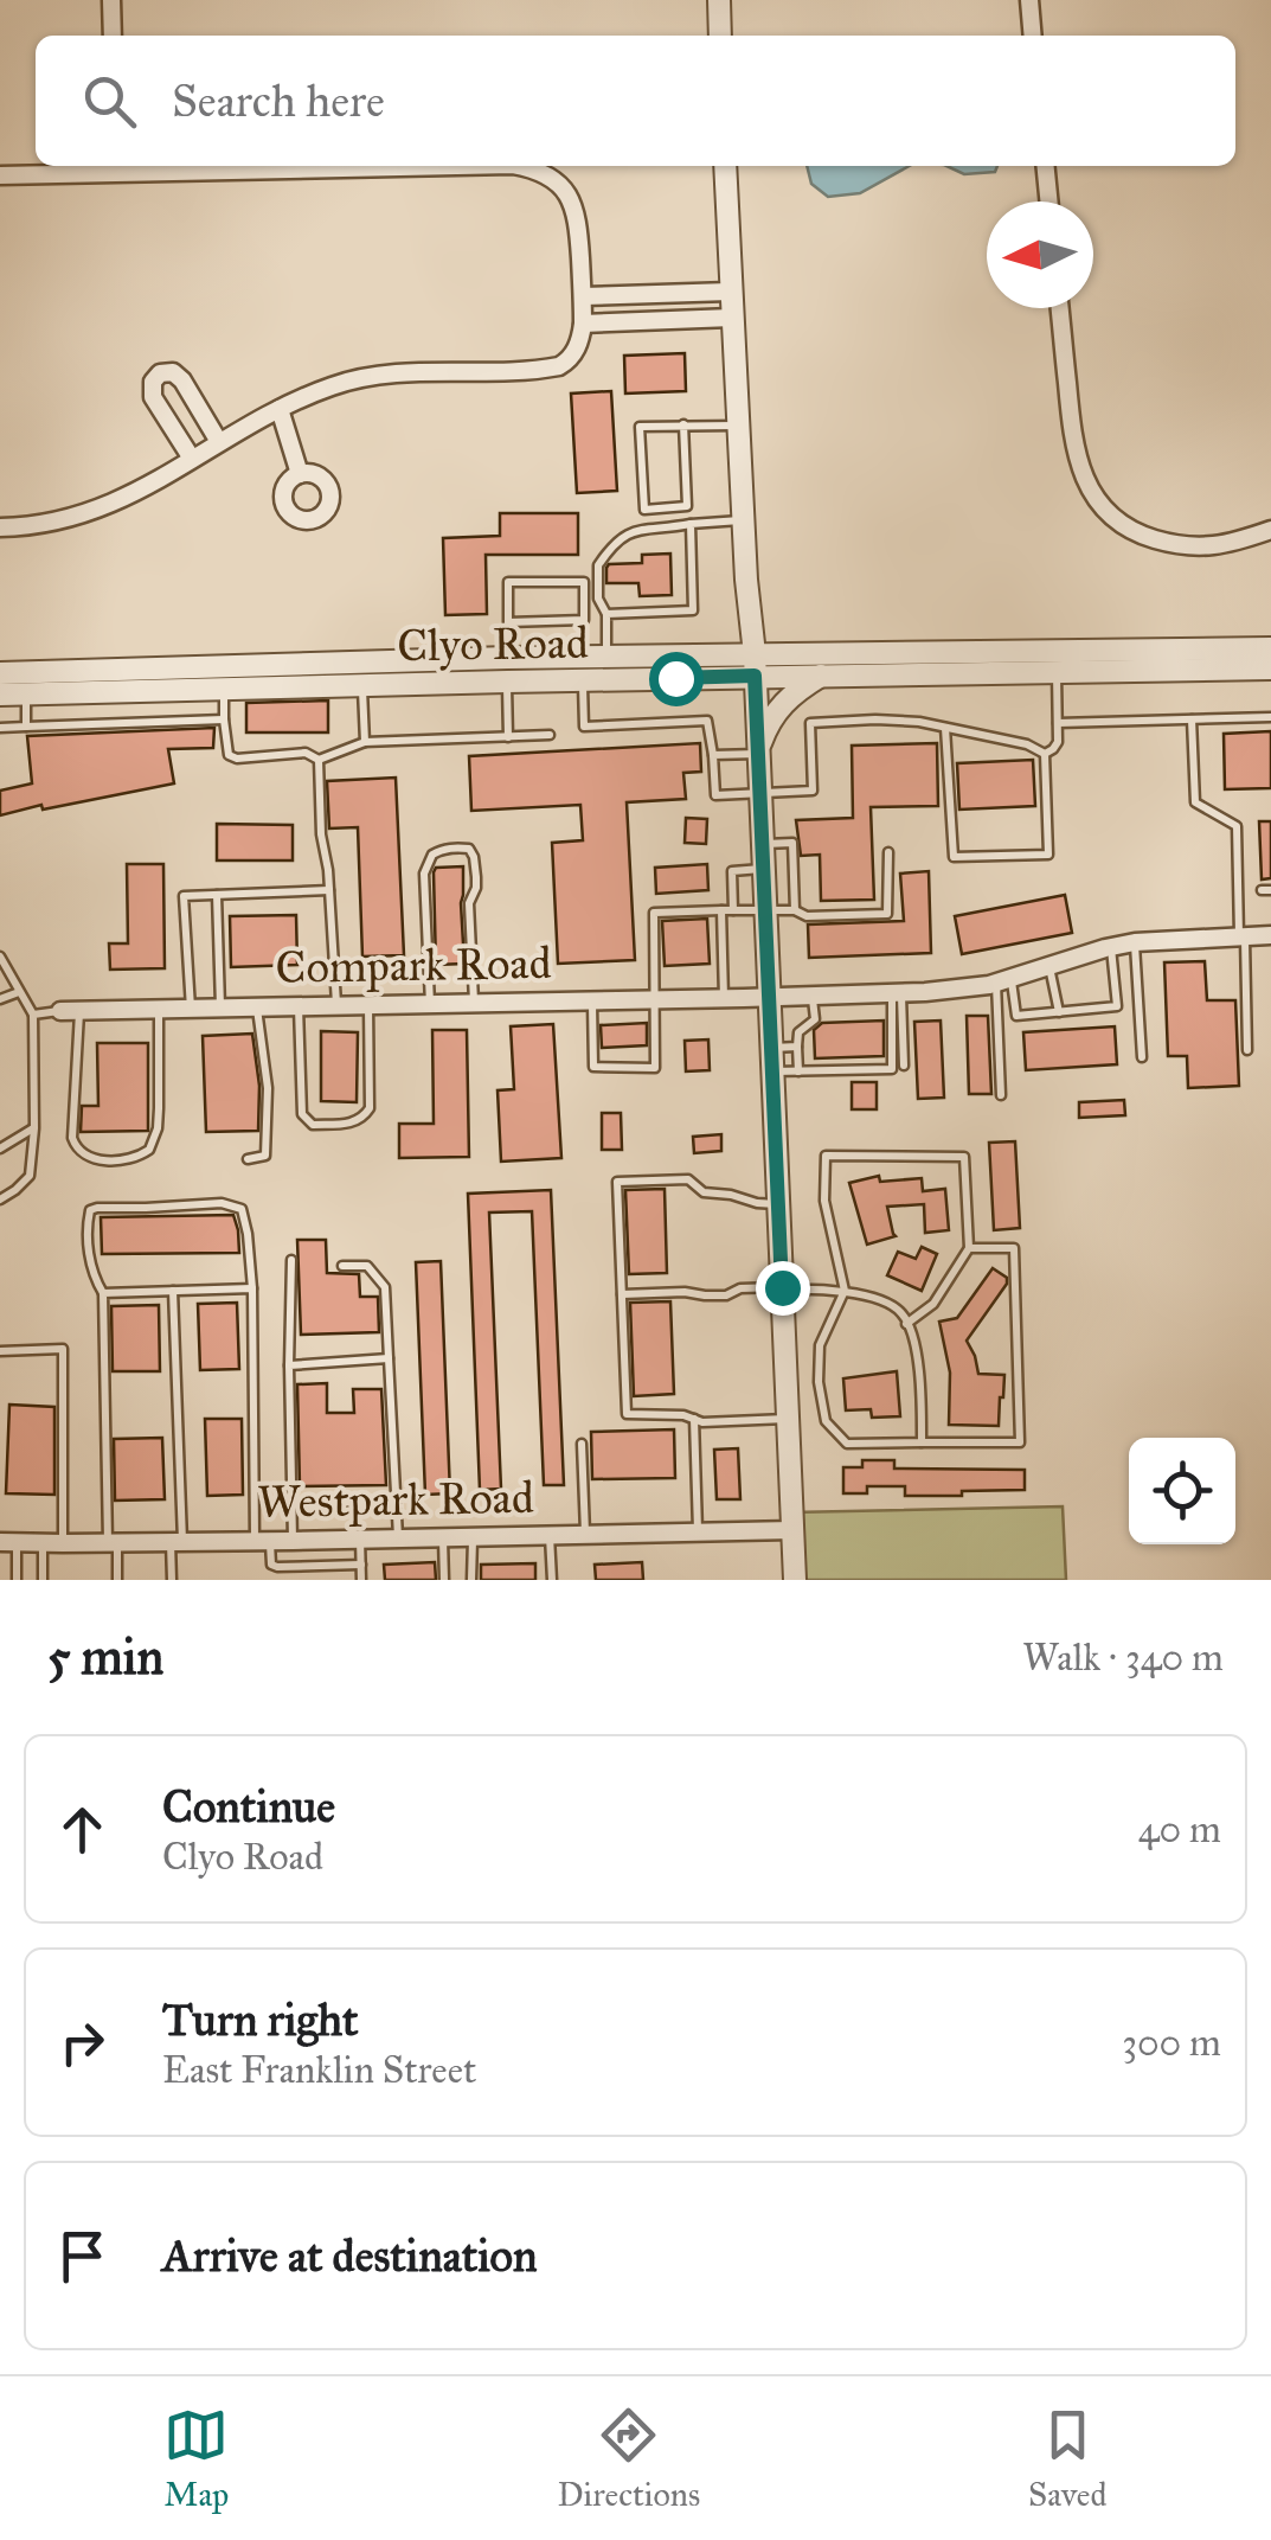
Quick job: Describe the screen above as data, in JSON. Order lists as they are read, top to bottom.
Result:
{
  "streets": {
    "street": ["Clyo Road", "Compark Road", "Westpark Road"]
  },
  "north": "left",
  "page": {
    "search": "Search here",
    "heading": ["5 min", "Walk · 340 m"],
    "list": [
      ["Continue", "Clyo Road", "40 m"],
      ["Turn right", "East Franklin Street", "300 m"],
      "Arrive at destination"
    ],
    "nav": ["Map", "Directions", "Saved"]
  }
}
